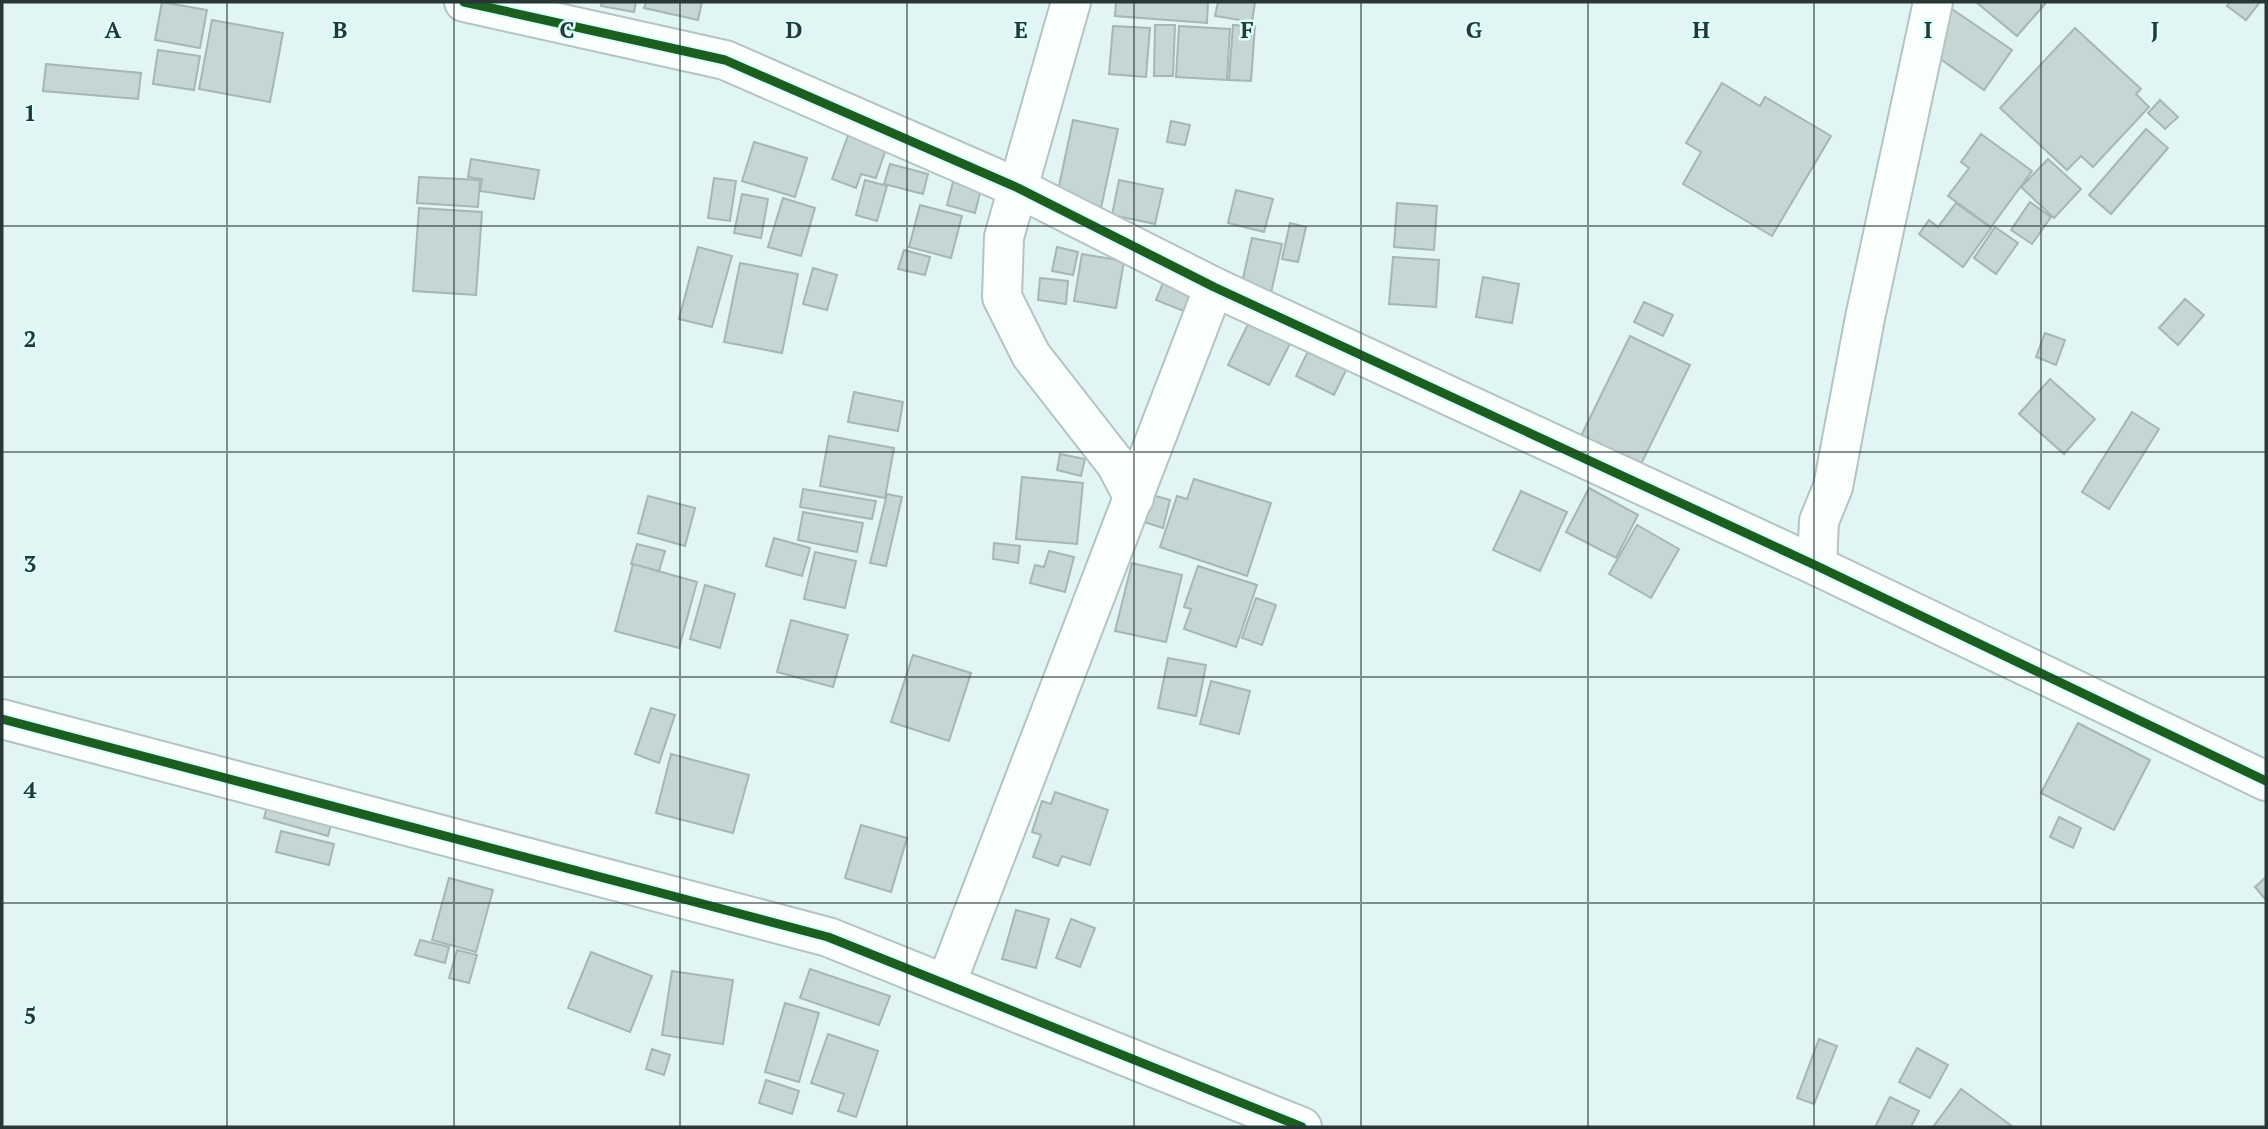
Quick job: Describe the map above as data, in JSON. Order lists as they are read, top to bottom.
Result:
{
  "grid": {
    "columns": [
      "A",
      "B",
      "C",
      "D",
      "E",
      "F",
      "G",
      "H",
      "I",
      "J"
    ],
    "rows": [
      "1",
      "2",
      "3",
      "4",
      "5"
    ]
  }
}
